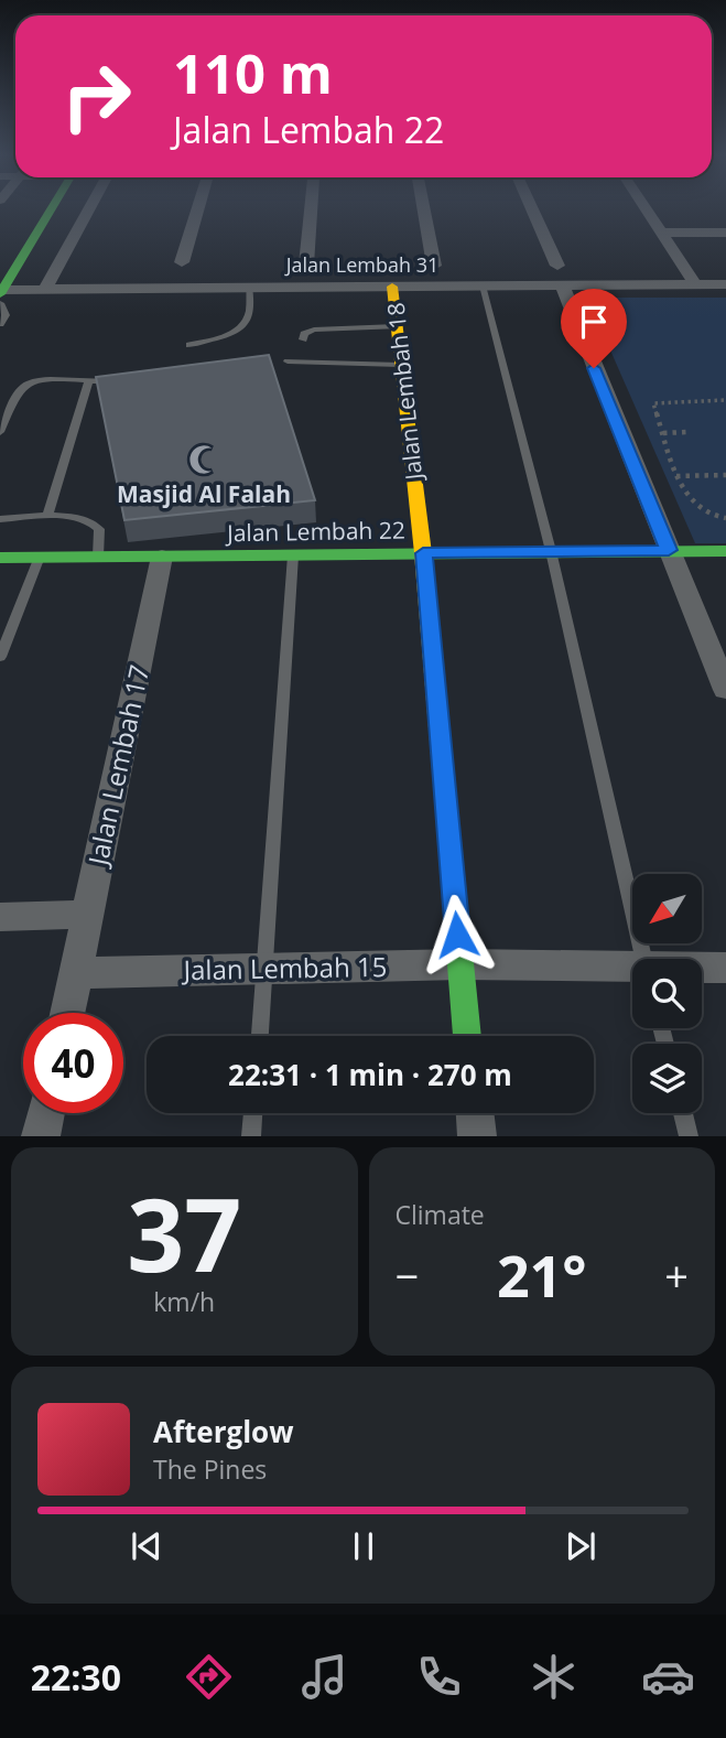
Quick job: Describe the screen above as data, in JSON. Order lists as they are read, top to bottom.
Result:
{
  "streets": {
    "street": [
      "Jalan Lembah 31",
      "Jalan Lembah 18",
      "Jalan Lembah 22",
      "Jalan Lembah 17",
      "Jalan Lembah 15"
    ]
  },
  "crossings": [
    ["Jalan Lembah 31", "Jalan Lembah 18"],
    ["Jalan Lembah 18", "Jalan Lembah 22"],
    ["Jalan Lembah 18", "Jalan Lembah 15"],
    ["Jalan Lembah 22", "Jalan Lembah 17"],
    ["Jalan Lembah 17", "Jalan Lembah 15"]
  ],
  "places": {
    "mosque": ["Masjid Al Falah"]
  },
  "north": "bottom left",
  "page": {
    "turn": ["110 m", "Jalan Lembah 22"],
    "limit": "40",
    "trip": "22:31 · 1 min · 270 m",
    "tile": [
      ["37", "km/h"],
      "Climate"
    ],
    "heat": ["−", "21°", "+"],
    "song": ["Afterglow", "The Pines"],
    "tabs": "22:30"
  }
}
